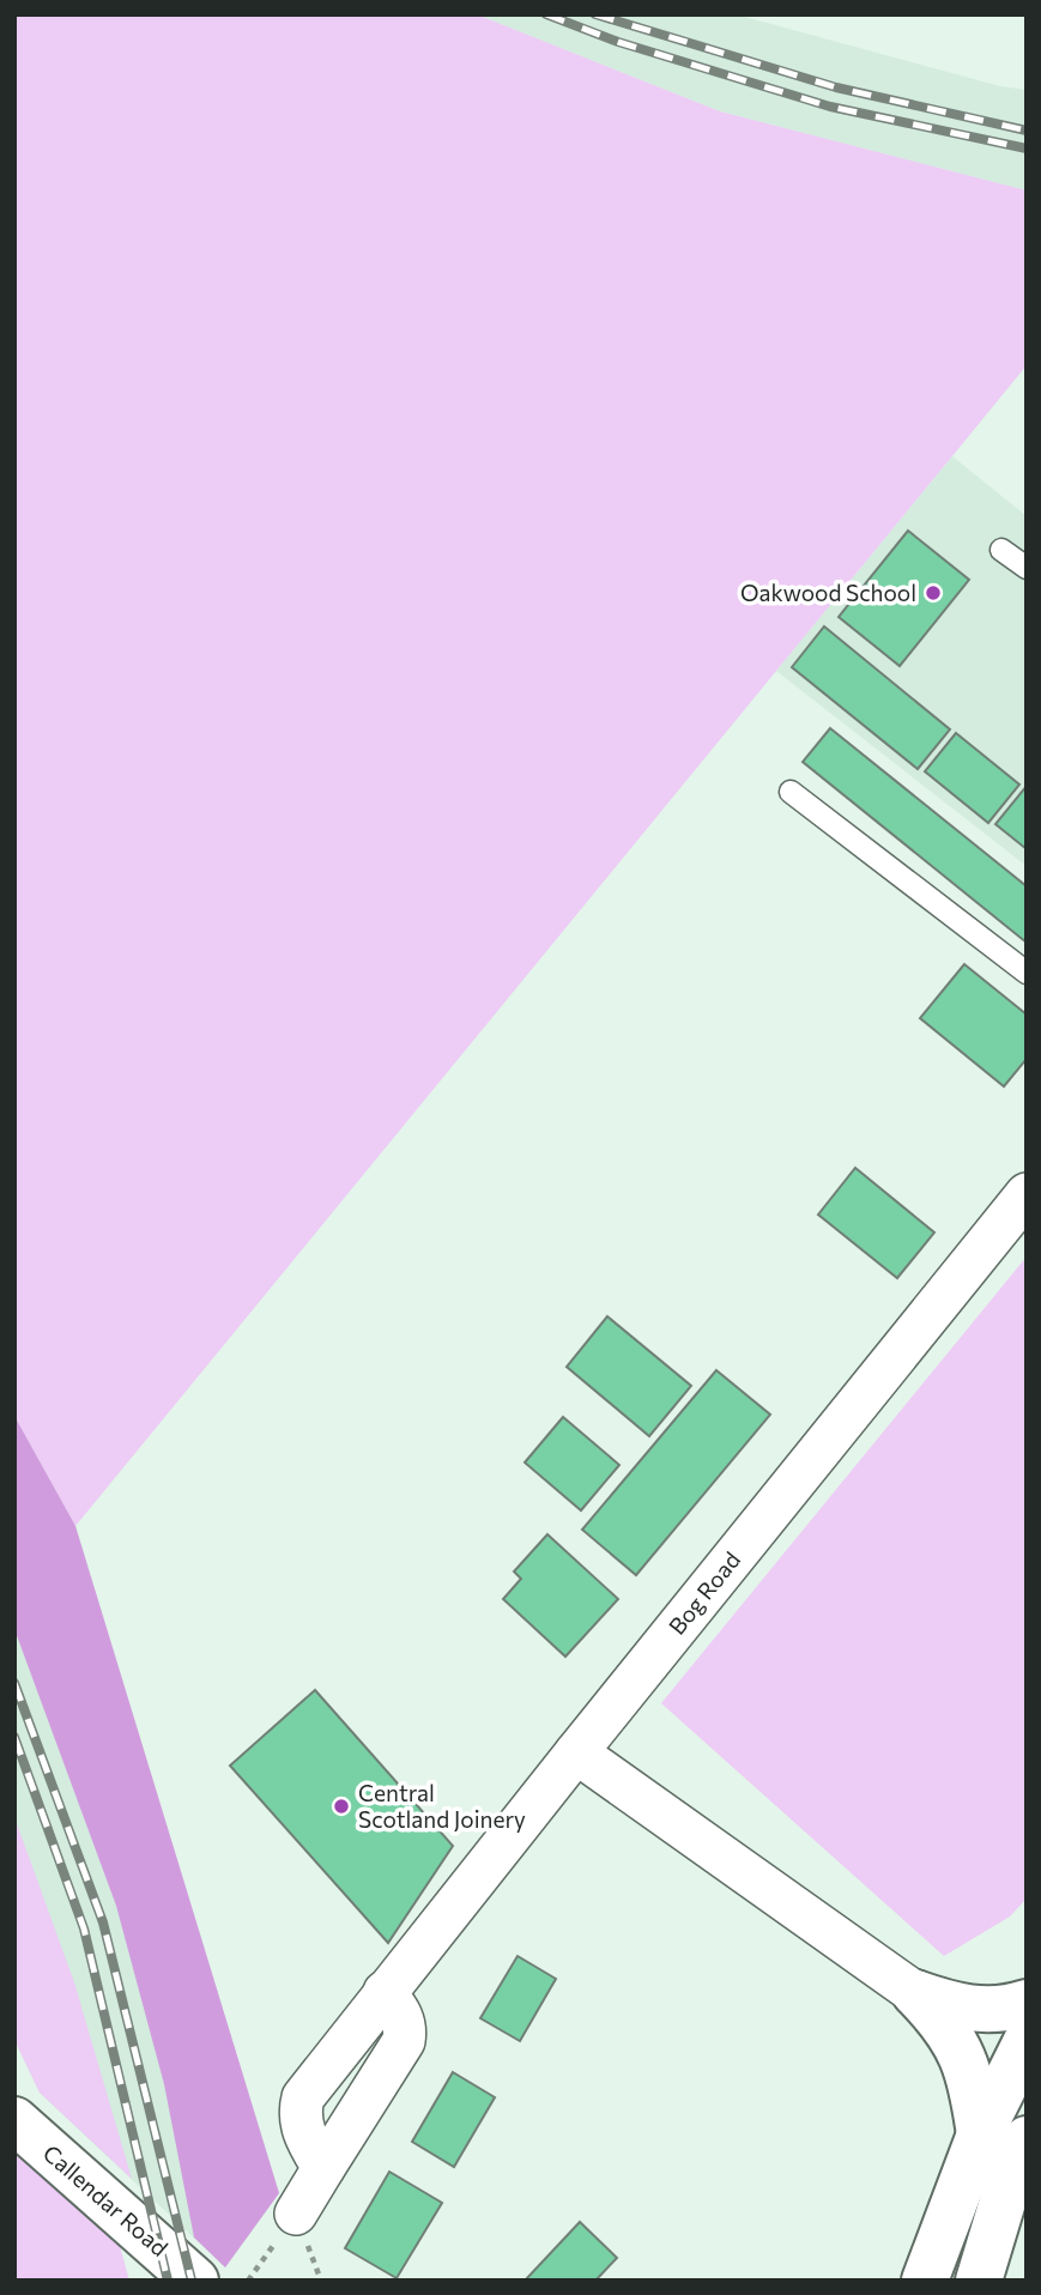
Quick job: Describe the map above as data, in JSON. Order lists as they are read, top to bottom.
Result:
{
  "streets": {
    "main road": ["Callendar Road"],
    "street": ["Bog Road"]
  },
  "places": ["Oakwood School", "Central Scotland Joinery"]
}
